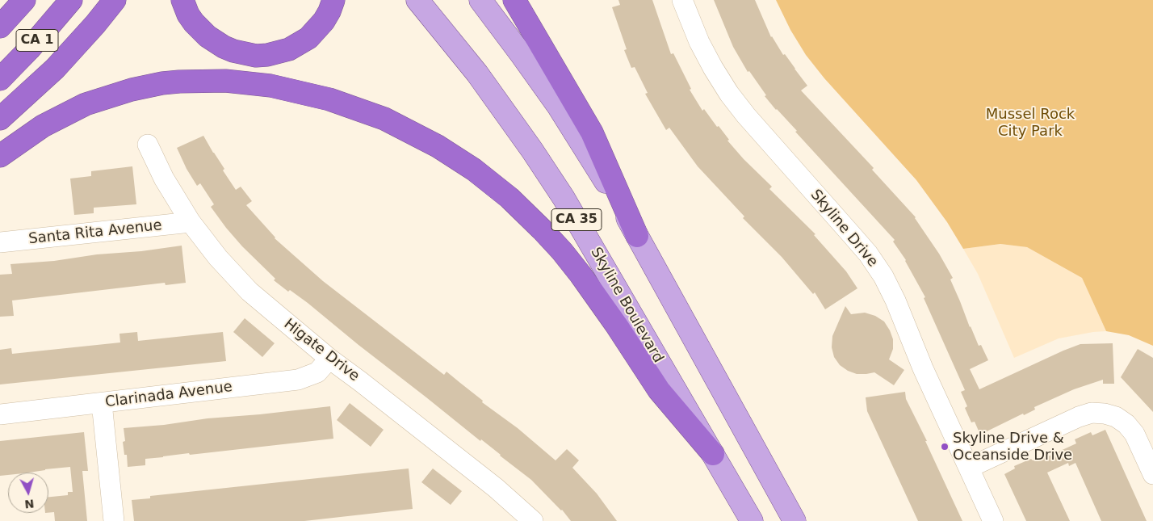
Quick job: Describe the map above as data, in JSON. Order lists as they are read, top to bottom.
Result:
{
  "streets": {
    "highway": ["CA 1"],
    "main road": ["CA 35", "Skyline Boulevard"],
    "street": [
      "Skyline Drive",
      "Santa Rita Avenue",
      "Higate Drive",
      "Clarinada Avenue"
    ]
  },
  "crossings": [
    ["Santa Rita Avenue", "Higate Drive"],
    ["Higate Drive", "Clarinada Avenue"]
  ],
  "parks": ["Mussel Rock City Park"],
  "places": ["Skyline Drive & Oceanside Drive"],
  "north": "bottom"
}
